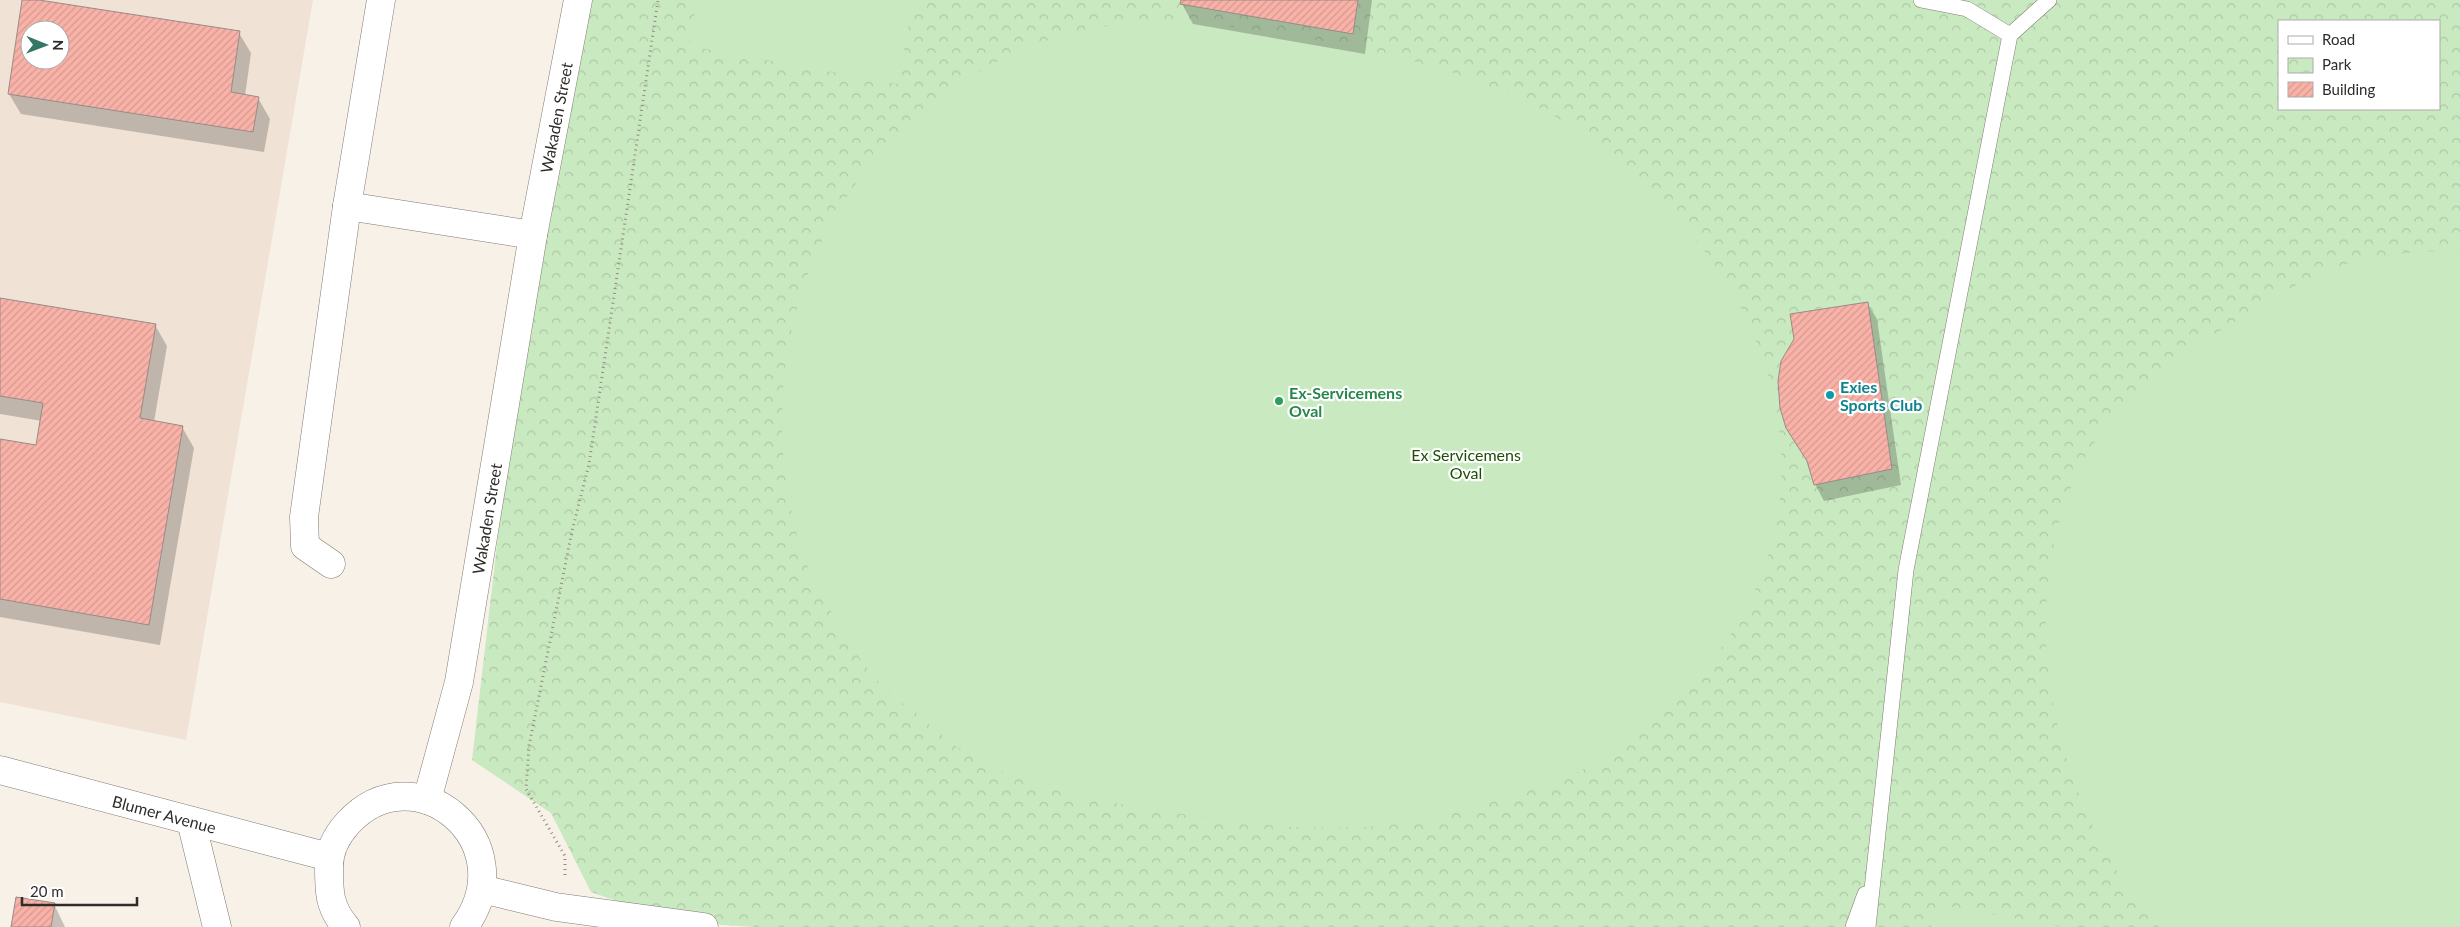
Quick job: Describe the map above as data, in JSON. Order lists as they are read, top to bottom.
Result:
{
  "streets": {
    "street": ["Wakaden Street", "Blumer Avenue"]
  },
  "parks": ["Ex Servicemens Oval"],
  "places": ["Exies Sports Club", "Ex-Servicemens Oval"],
  "legend": ["Road", "Park", "Building"],
  "scale_bar": "20 m",
  "north": "right"
}
